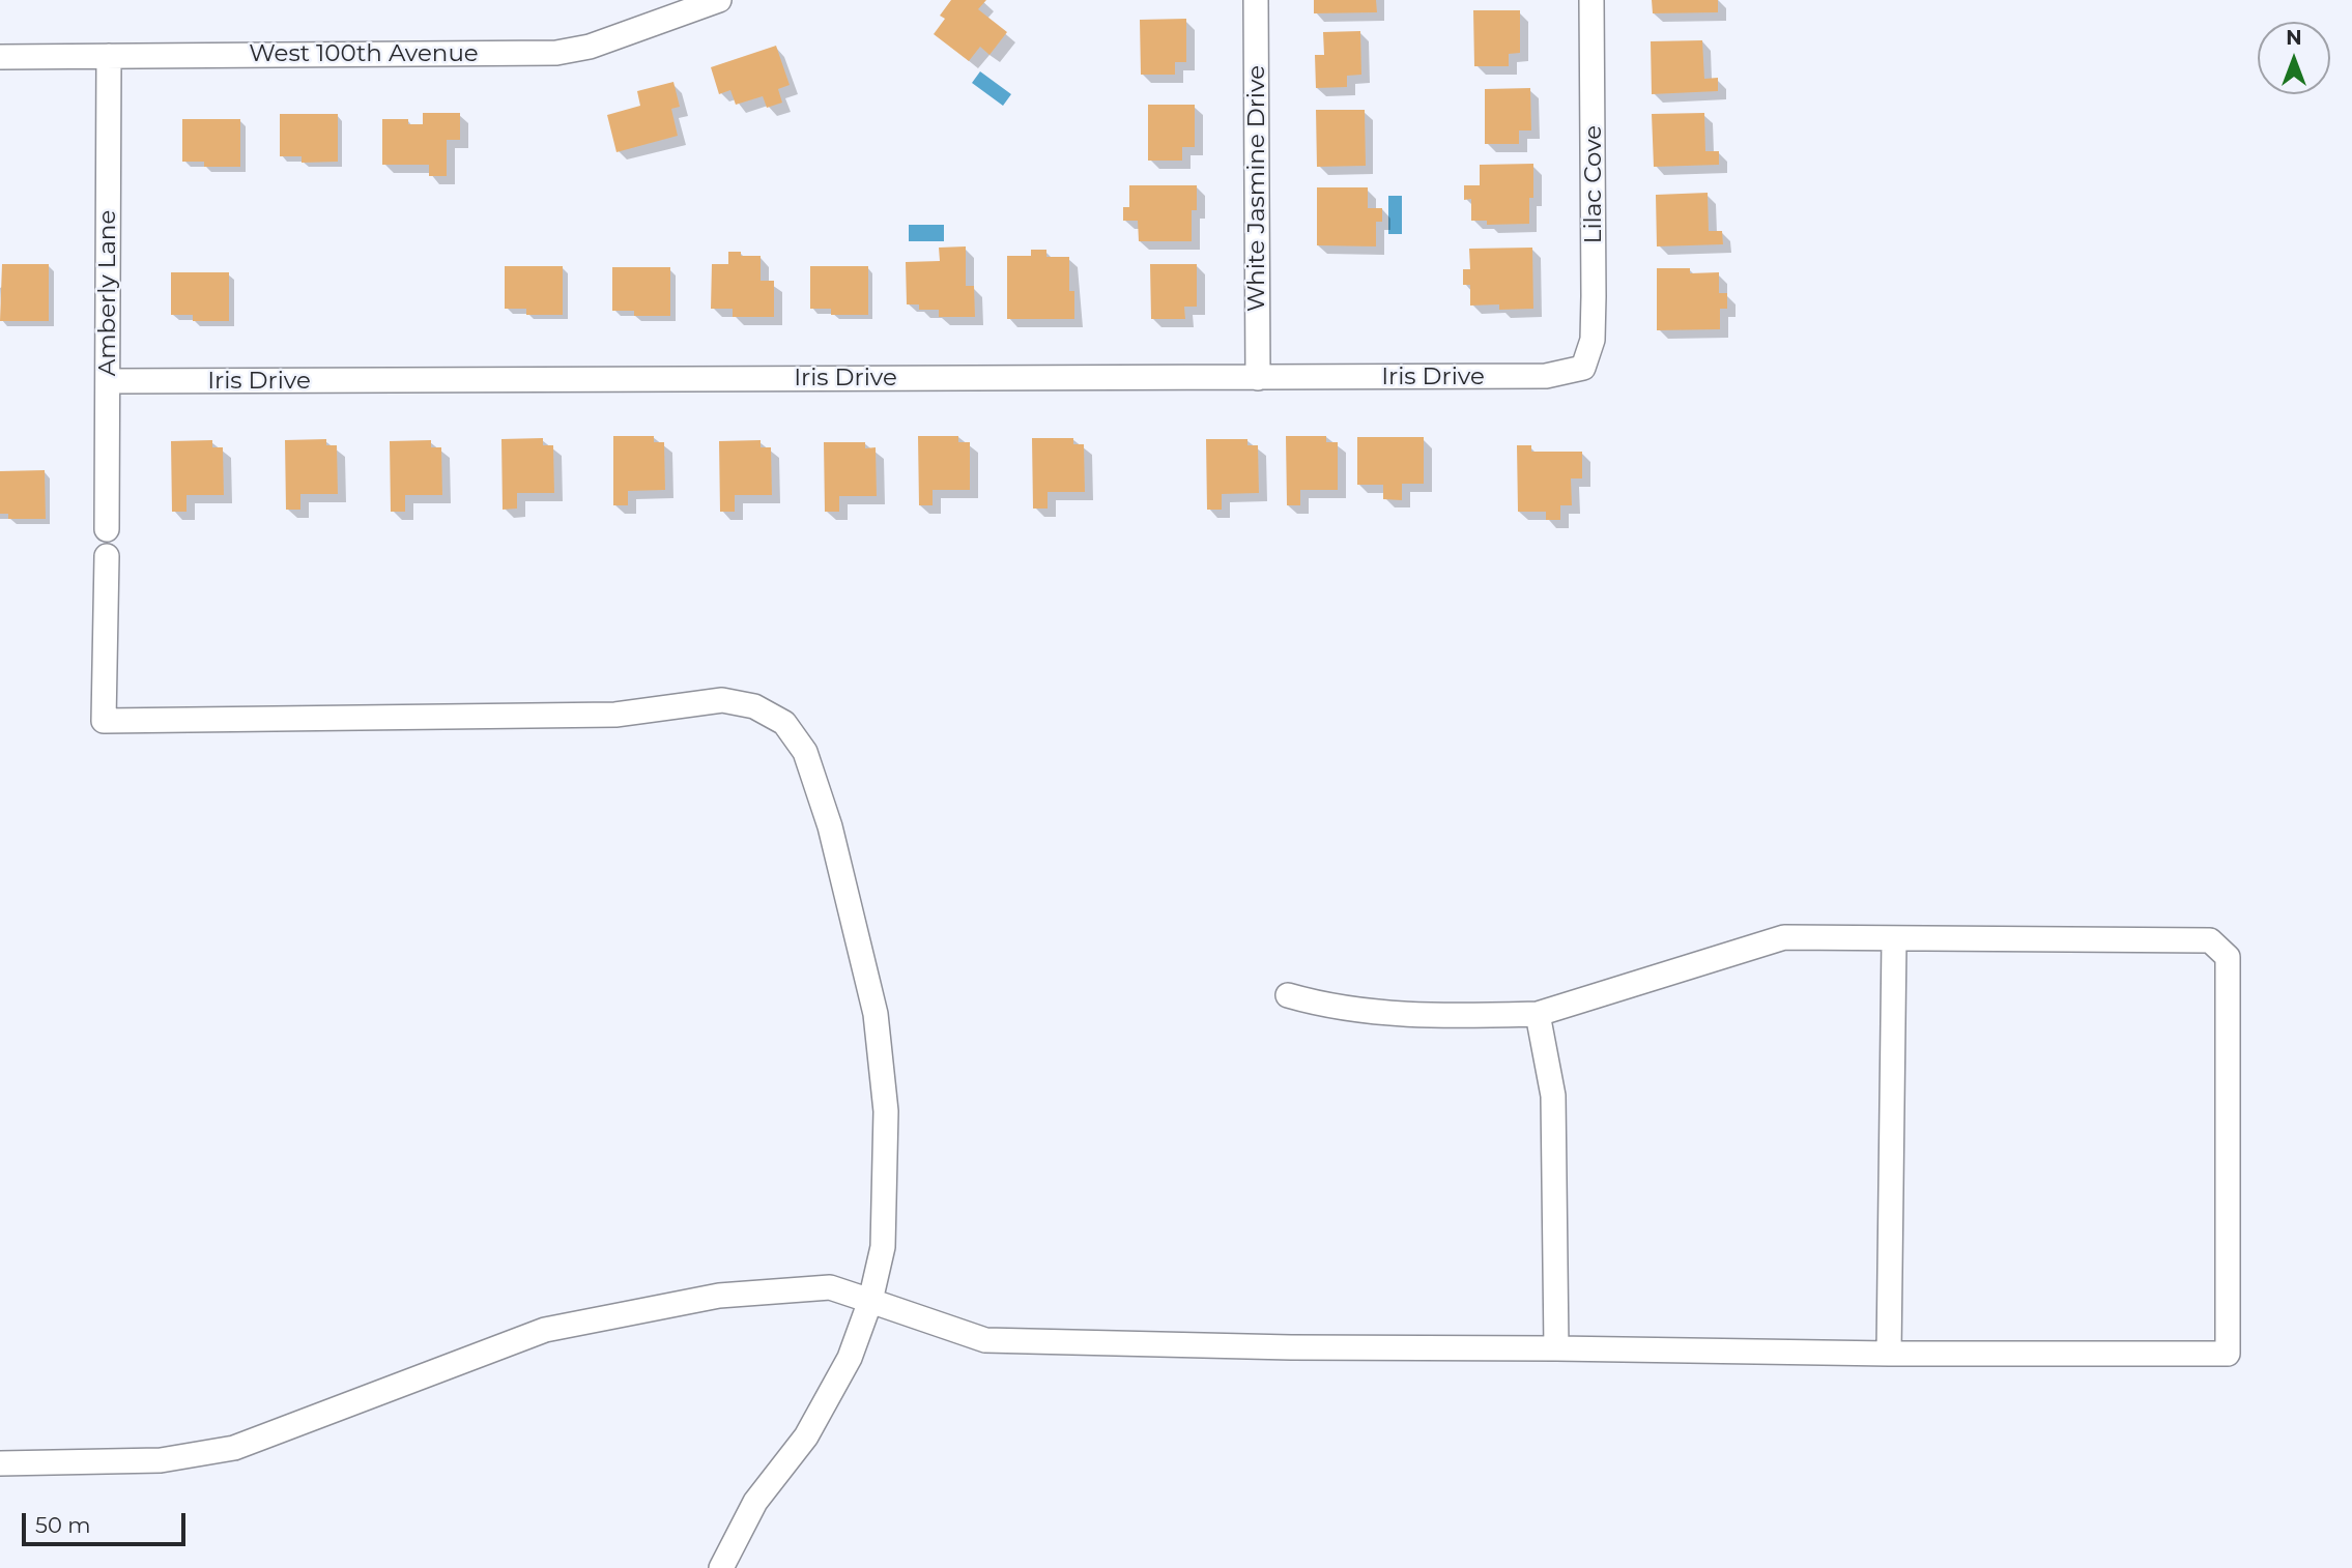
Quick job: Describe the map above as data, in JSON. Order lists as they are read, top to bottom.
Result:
{
  "streets": {
    "street": [
      "West 100th Avenue",
      "Lilac Cove",
      "White Jasmine Drive",
      "Amberly Lane",
      "Iris Drive"
    ]
  },
  "crossings": [
    ["West 100th Avenue", "Amberly Lane"],
    ["Lilac Cove", "Iris Drive"],
    ["White Jasmine Drive", "Iris Drive"],
    ["Amberly Lane", "Iris Drive"]
  ],
  "scale_bar": "50 m",
  "north": "top"
}
